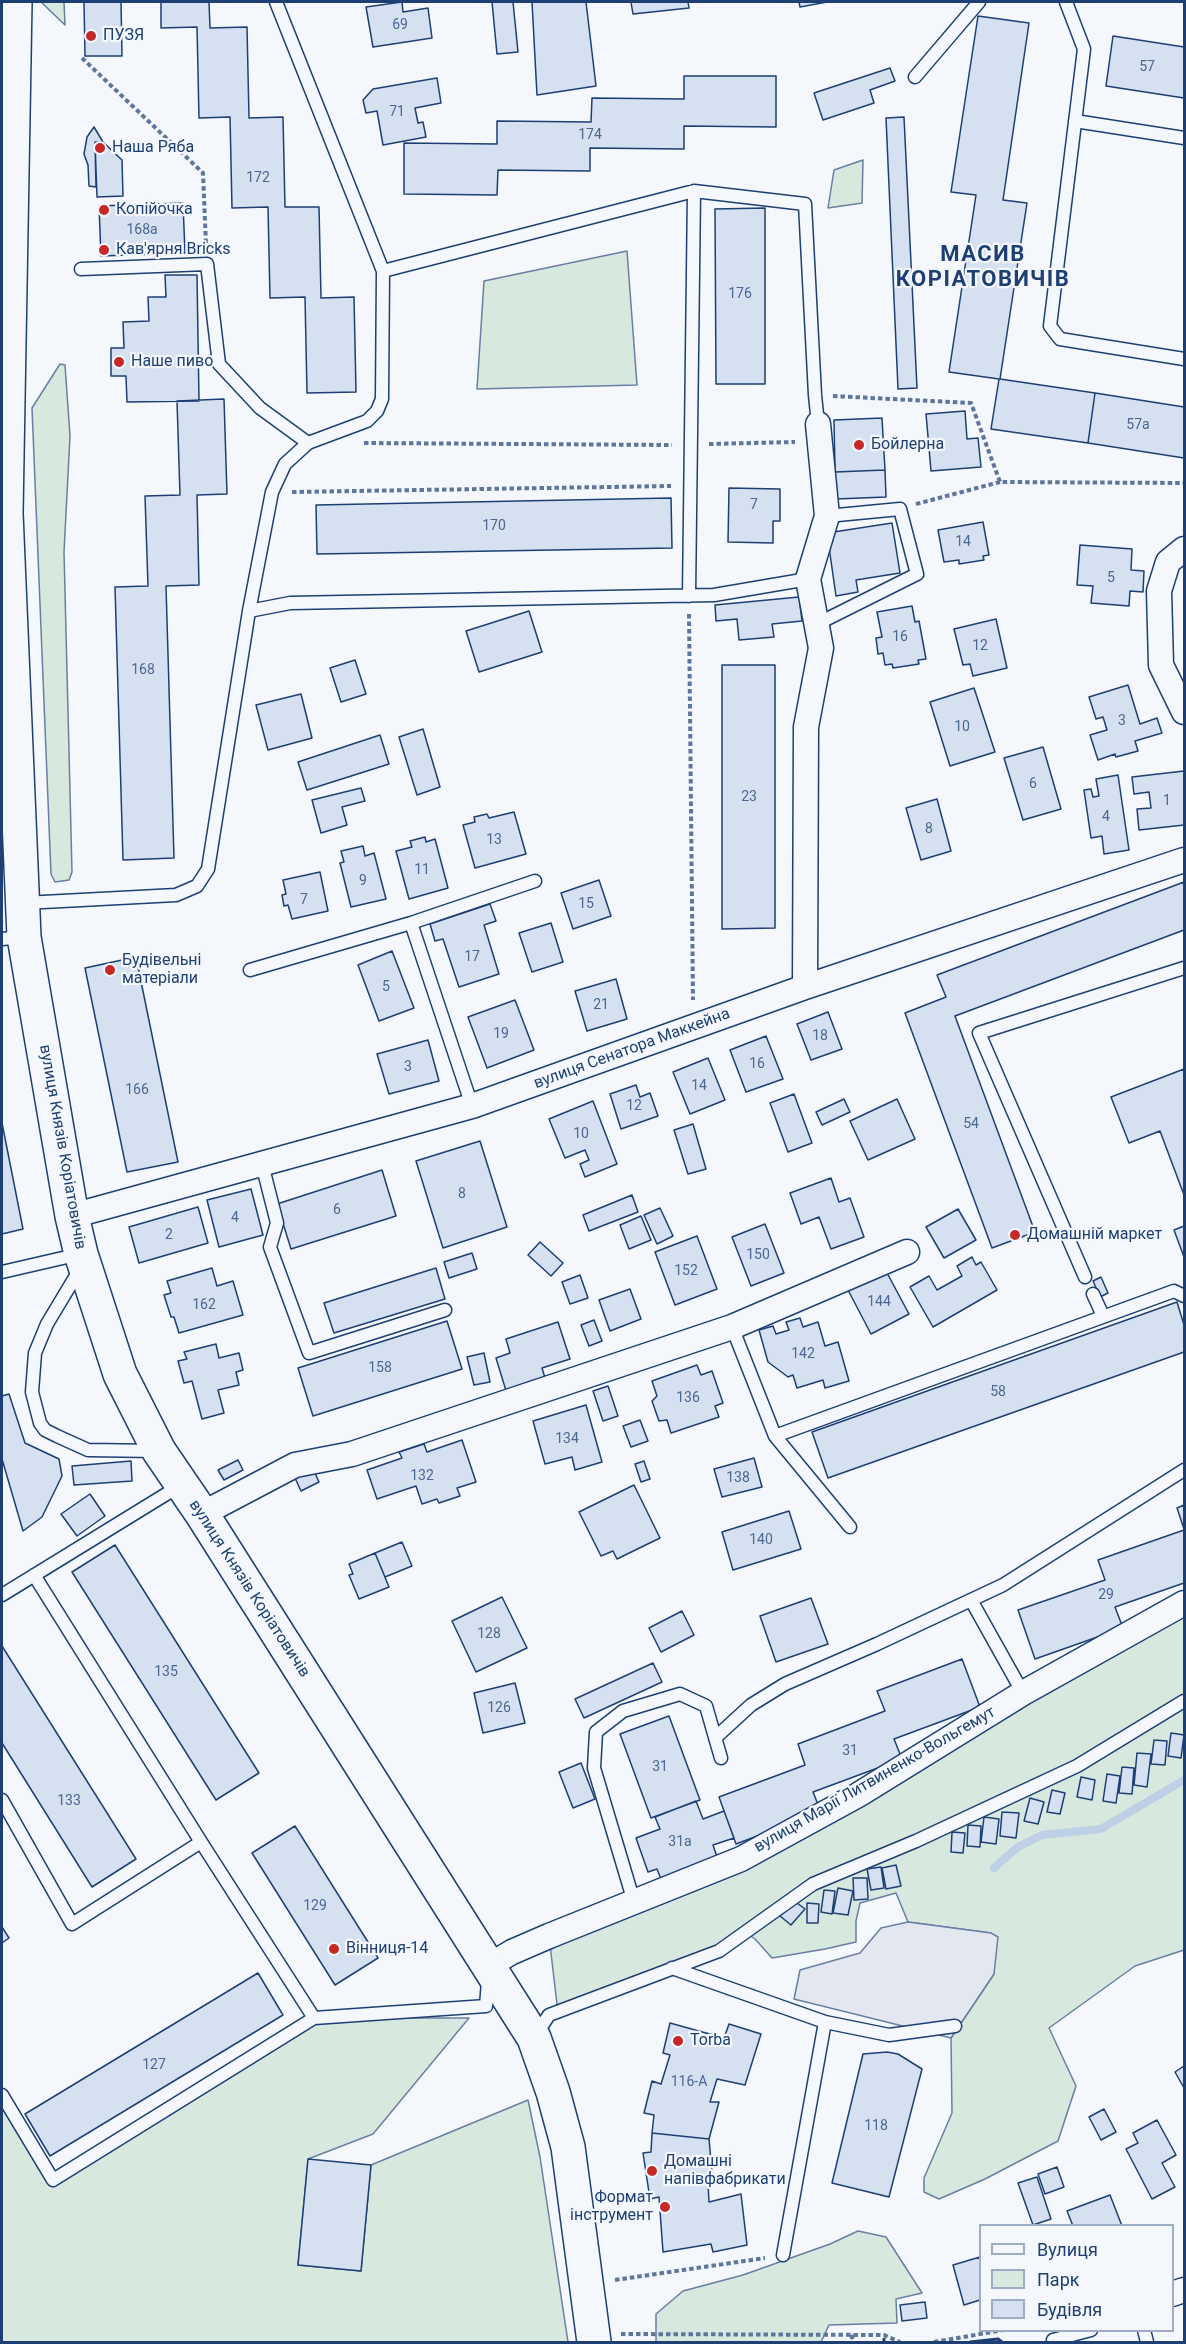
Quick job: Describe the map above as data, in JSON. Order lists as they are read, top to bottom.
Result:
{
  "streets": {
    "main road": ["вулиця Князів Коріатовичів"],
    "street": ["вулиця Сенатора Маккейна", "вулиця Марії Литвиненко-Вольгемут"]
  },
  "crossings": [
    ["вулиця Сенатора Маккейна", "вулиця Князів Коріатовичів"],
    ["вулиця Князів Коріатовичів", "вулиця Марії Литвиненко-Вольгемут"]
  ],
  "districts": ["МАСИВ КОРІАТОВИЧІВ"],
  "places": [
    "ПУЗЯ",
    "Наша Ряба",
    "Копійочка",
    "Кав'ярня Bricks",
    "Наше пиво",
    "Бойлерна",
    "Будівельні матеріали",
    "Домашній маркет",
    "Вінниця-14",
    "Torba",
    "Домашні напівфабрикати",
    "Формат інструмент"
  ],
  "house_numbers": [
    "69",
    "57",
    "71",
    "174",
    "172",
    "168а",
    "176",
    "57а",
    "7",
    "170",
    "14",
    "5",
    "16",
    "12",
    "168",
    "3",
    "10",
    "6",
    "23",
    "1",
    "4",
    "8",
    "13",
    "11",
    "9",
    "7",
    "15",
    "17",
    "5",
    "21",
    "19",
    "18",
    "16",
    "3",
    "14",
    "166",
    "12",
    "54",
    "10",
    "8",
    "6",
    "4",
    "2",
    "150",
    "152",
    "144",
    "162",
    "142",
    "158",
    "58",
    "136",
    "134",
    "132",
    "138",
    "140",
    "29",
    "128",
    "135",
    "126",
    "31",
    "31",
    "133",
    "31а",
    "129",
    "127",
    "116-А",
    "118"
  ],
  "legend": ["Вулиця", "Парк", "Будівля"]
}
